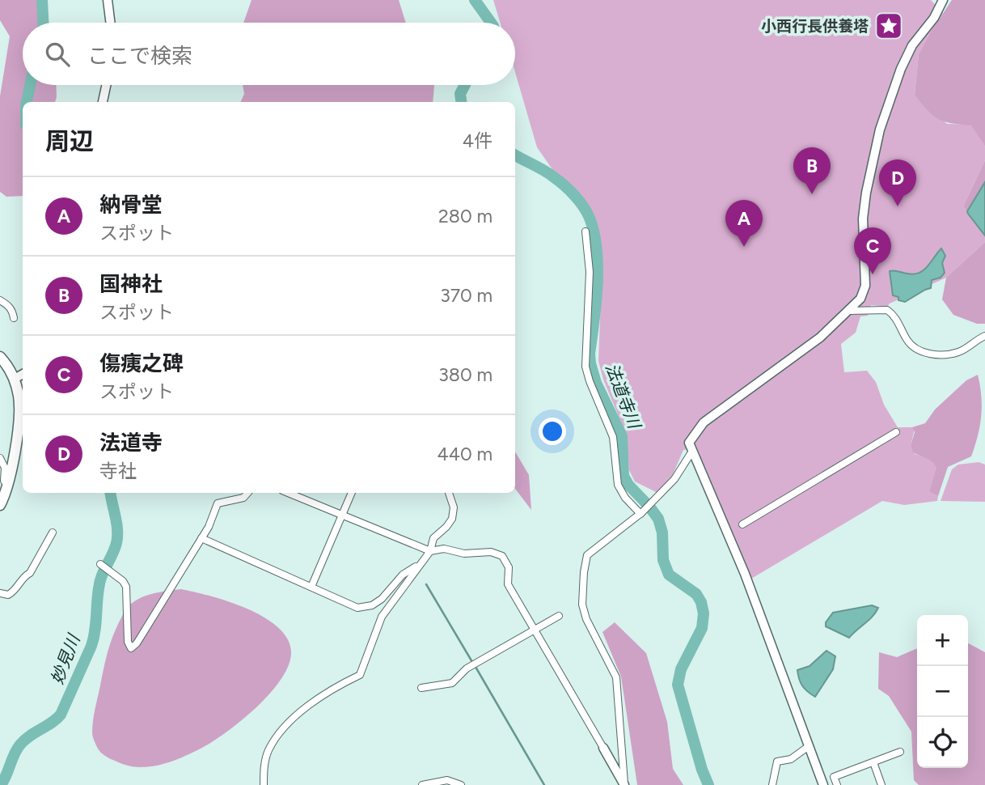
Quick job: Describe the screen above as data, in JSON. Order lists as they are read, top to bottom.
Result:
{
  "water": ["法道寺川", "妙見川"],
  "places": {
    "place": ["小西行長供養塔"]
  },
  "page": {
    "search": "ここで検索",
    "heading": ["周辺", "4件"],
    "pins": [
      "B",
      "D",
      "A",
      "C"
    ],
    "list": [
      {
        "mark": "A",
        "name": "納骨堂",
        "note": "スポット",
        "value": "280 m"
      },
      {
        "mark": "B",
        "name": "国神社",
        "note": "スポット",
        "value": "370 m"
      },
      {
        "mark": "C",
        "name": "傷痍之碑",
        "note": "スポット",
        "value": "380 m"
      },
      {
        "mark": "D",
        "name": "法道寺",
        "note": "寺社",
        "value": "440 m"
      }
    ],
    "map_buttons": ["+", "−"]
  }
}
